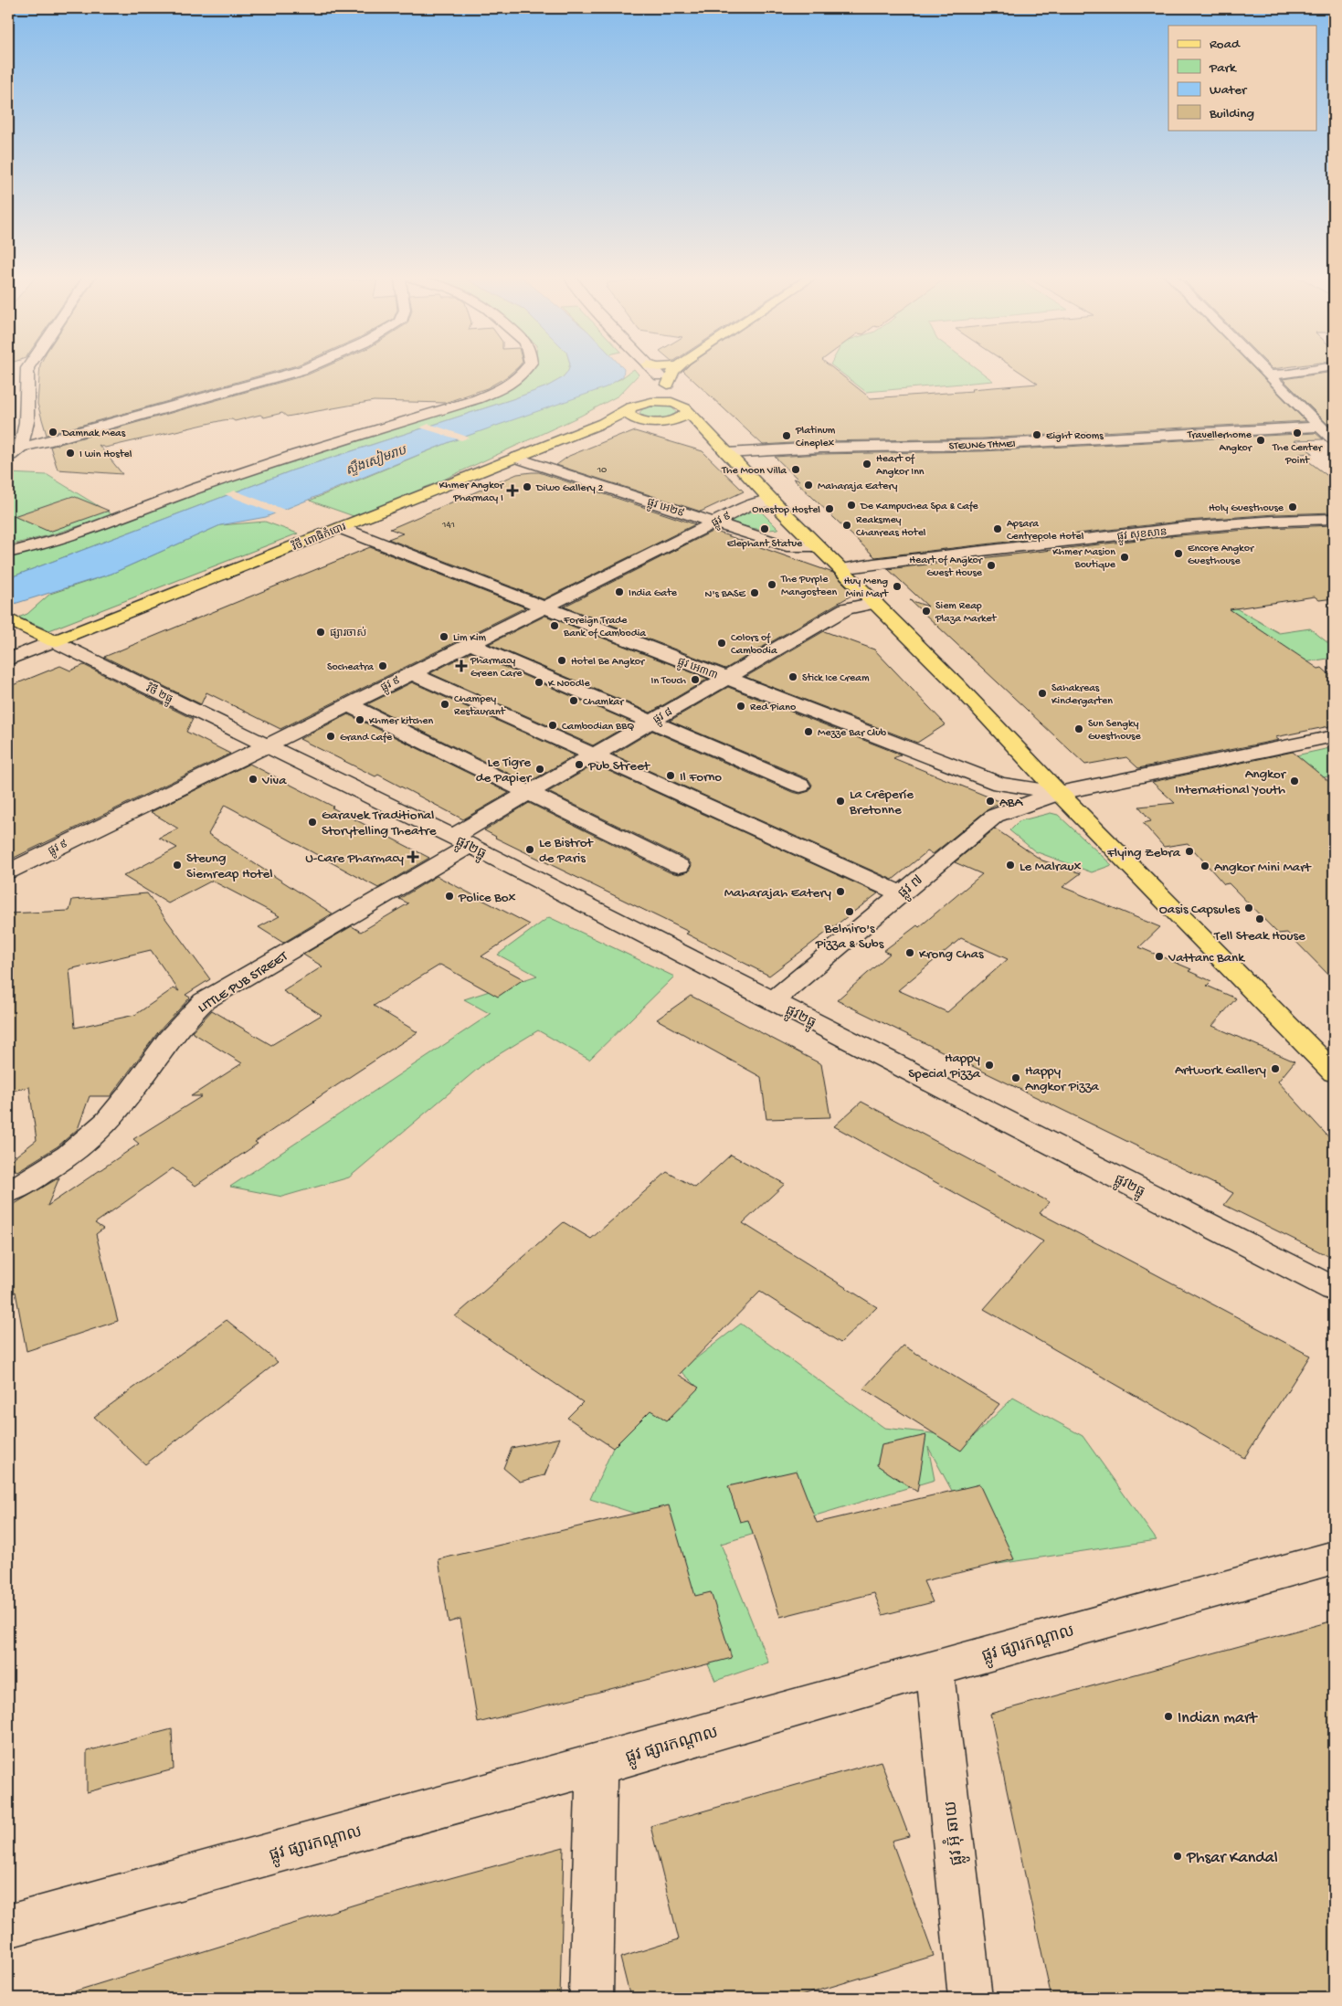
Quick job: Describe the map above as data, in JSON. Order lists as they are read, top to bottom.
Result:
{
  "streets": {
    "main road": ["វិថី ពោធិកំបោរ"],
    "street": [
      "STEUNG THMEI",
      "ផ្លូវ អេ២៩",
      "ផ្លូវ ៩",
      "ផ្លូវ សុខសាន",
      "ផ្លូវ អេ៣៣",
      "វិថី ២ធ្នូ",
      "ផ្លូវ ៨",
      "ផ្លូវ២ធ្នូ",
      "ផ្លូវ ៧",
      "LITTLE PUB STREET",
      "ផ្លូវ ផ្សារកណ្តាល",
      "ផ្លូវ អ៊ុំ ឆាយ"
    ]
  },
  "crossings": [
    ["ផ្លូវ អេ២៩", "ផ្លូវ ៩"],
    ["ផ្លូវ អេ២៩", "វិថី ពោធិកំបោរ"],
    ["ផ្លូវ ៩", "ផ្លូវ អេ៣៣"],
    ["ផ្លូវ ៩", "វិថី ២ធ្នូ"],
    ["ផ្លូវ ៩", "ផ្លូវ២ធ្នូ"],
    ["វិថី ពោធិកំបោរ", "ផ្លូវ អេ៣៣"],
    ["វិថី ពោធិកំបោរ", "វិថី ២ធ្នូ"],
    ["ផ្លូវ អេ៣៣", "ផ្លូវ ៨"],
    ["ផ្លូវ អេ៣៣", "ផ្លូវ ៧"],
    ["វិថី ២ធ្នូ", "ផ្លូវ២ធ្នូ"],
    ["ផ្លូវ ៨", "ផ្លូវ២ធ្នូ"],
    ["ផ្លូវ ៨", "LITTLE PUB STREET"],
    ["ផ្លូវ២ធ្នូ", "ផ្លូវ ៧"],
    ["ផ្លូវ២ធ្នូ", "LITTLE PUB STREET"],
    ["ផ្លូវ ផ្សារកណ្តាល", "ផ្លូវ អ៊ុំ ឆាយ"]
  ],
  "water": ["ស្ទឹងសៀមរាប"],
  "places": {
    "other": [
      "Damnak Meas",
      "The Center Point",
      "Eight Rooms",
      "Platinum Cineplex",
      "Travellerhome Angkor",
      "I win Hostel",
      "Heart of Angkor Inn",
      "The Moon Villa",
      "Maharaja Eatery",
      "Diwo Gallery 2",
      "De Kampuchea Spa & Cafe",
      "Holy Guesthouse",
      "Onestop Hostel",
      "Reaksmey Chanreas Hotel",
      "Elephant Statue",
      "Apsara Centrepole Hotel",
      "Encore Angkor Guesthouse",
      "Khmer Masion Boutique",
      "Heart of Angkor Guest House",
      "The Purple Mangosteen",
      "Huy Meng Mini Mart",
      "India Gate",
      "N's BASE",
      "Siem Reap Plaza Market",
      "Foreign Trade Bank of Cambodia",
      "ផ្សារចាស់",
      "Lim Kim",
      "Colors of Cambodia",
      "Hotel Be Angkor",
      "Socheatra",
      "Stick Ice Cream",
      "In Touch",
      "K Noodle",
      "Sahakreas Kindergarten",
      "Chamkar",
      "Champey Restaurant",
      "Red Piano",
      "Khmer kitchen",
      "Cambodian BBQ",
      "Sun Sengky Guesthouse",
      "Mezze Bar Club",
      "Grand Cafe",
      "Pub Street",
      "Le Tigre de Papier",
      "Il Forno",
      "Viva",
      "Angkor International Youth",
      "La Crêperíe Bretonne",
      "ABA",
      "Garavek Traditional Storytelling Theatre",
      "Le Bistrot de Paris",
      "Flying Zebra",
      "Steung Siemreap Hotel",
      "Le Malraux",
      "Angkor Mini Mart",
      "Maharajah Eatery",
      "Police Box",
      "Oasis Capsules",
      "Belmiro's Pizza & Subs",
      "Tell Steak House",
      "Krong Chas",
      "Vattanc Bank",
      "Happy Special Pizza",
      "Artwork Gallery",
      "Happy Angkor Pizza",
      "Indian mart",
      "Phsar Kandal"
    ],
    "health": ["Khmer Angkor Pharmacy I", "Pharmacy Green Care", "U-Care Pharmacy"]
  },
  "house_numbers": ["10", "141"],
  "legend": [
    "Road",
    "Park",
    "Water",
    "Building"
  ]
}
